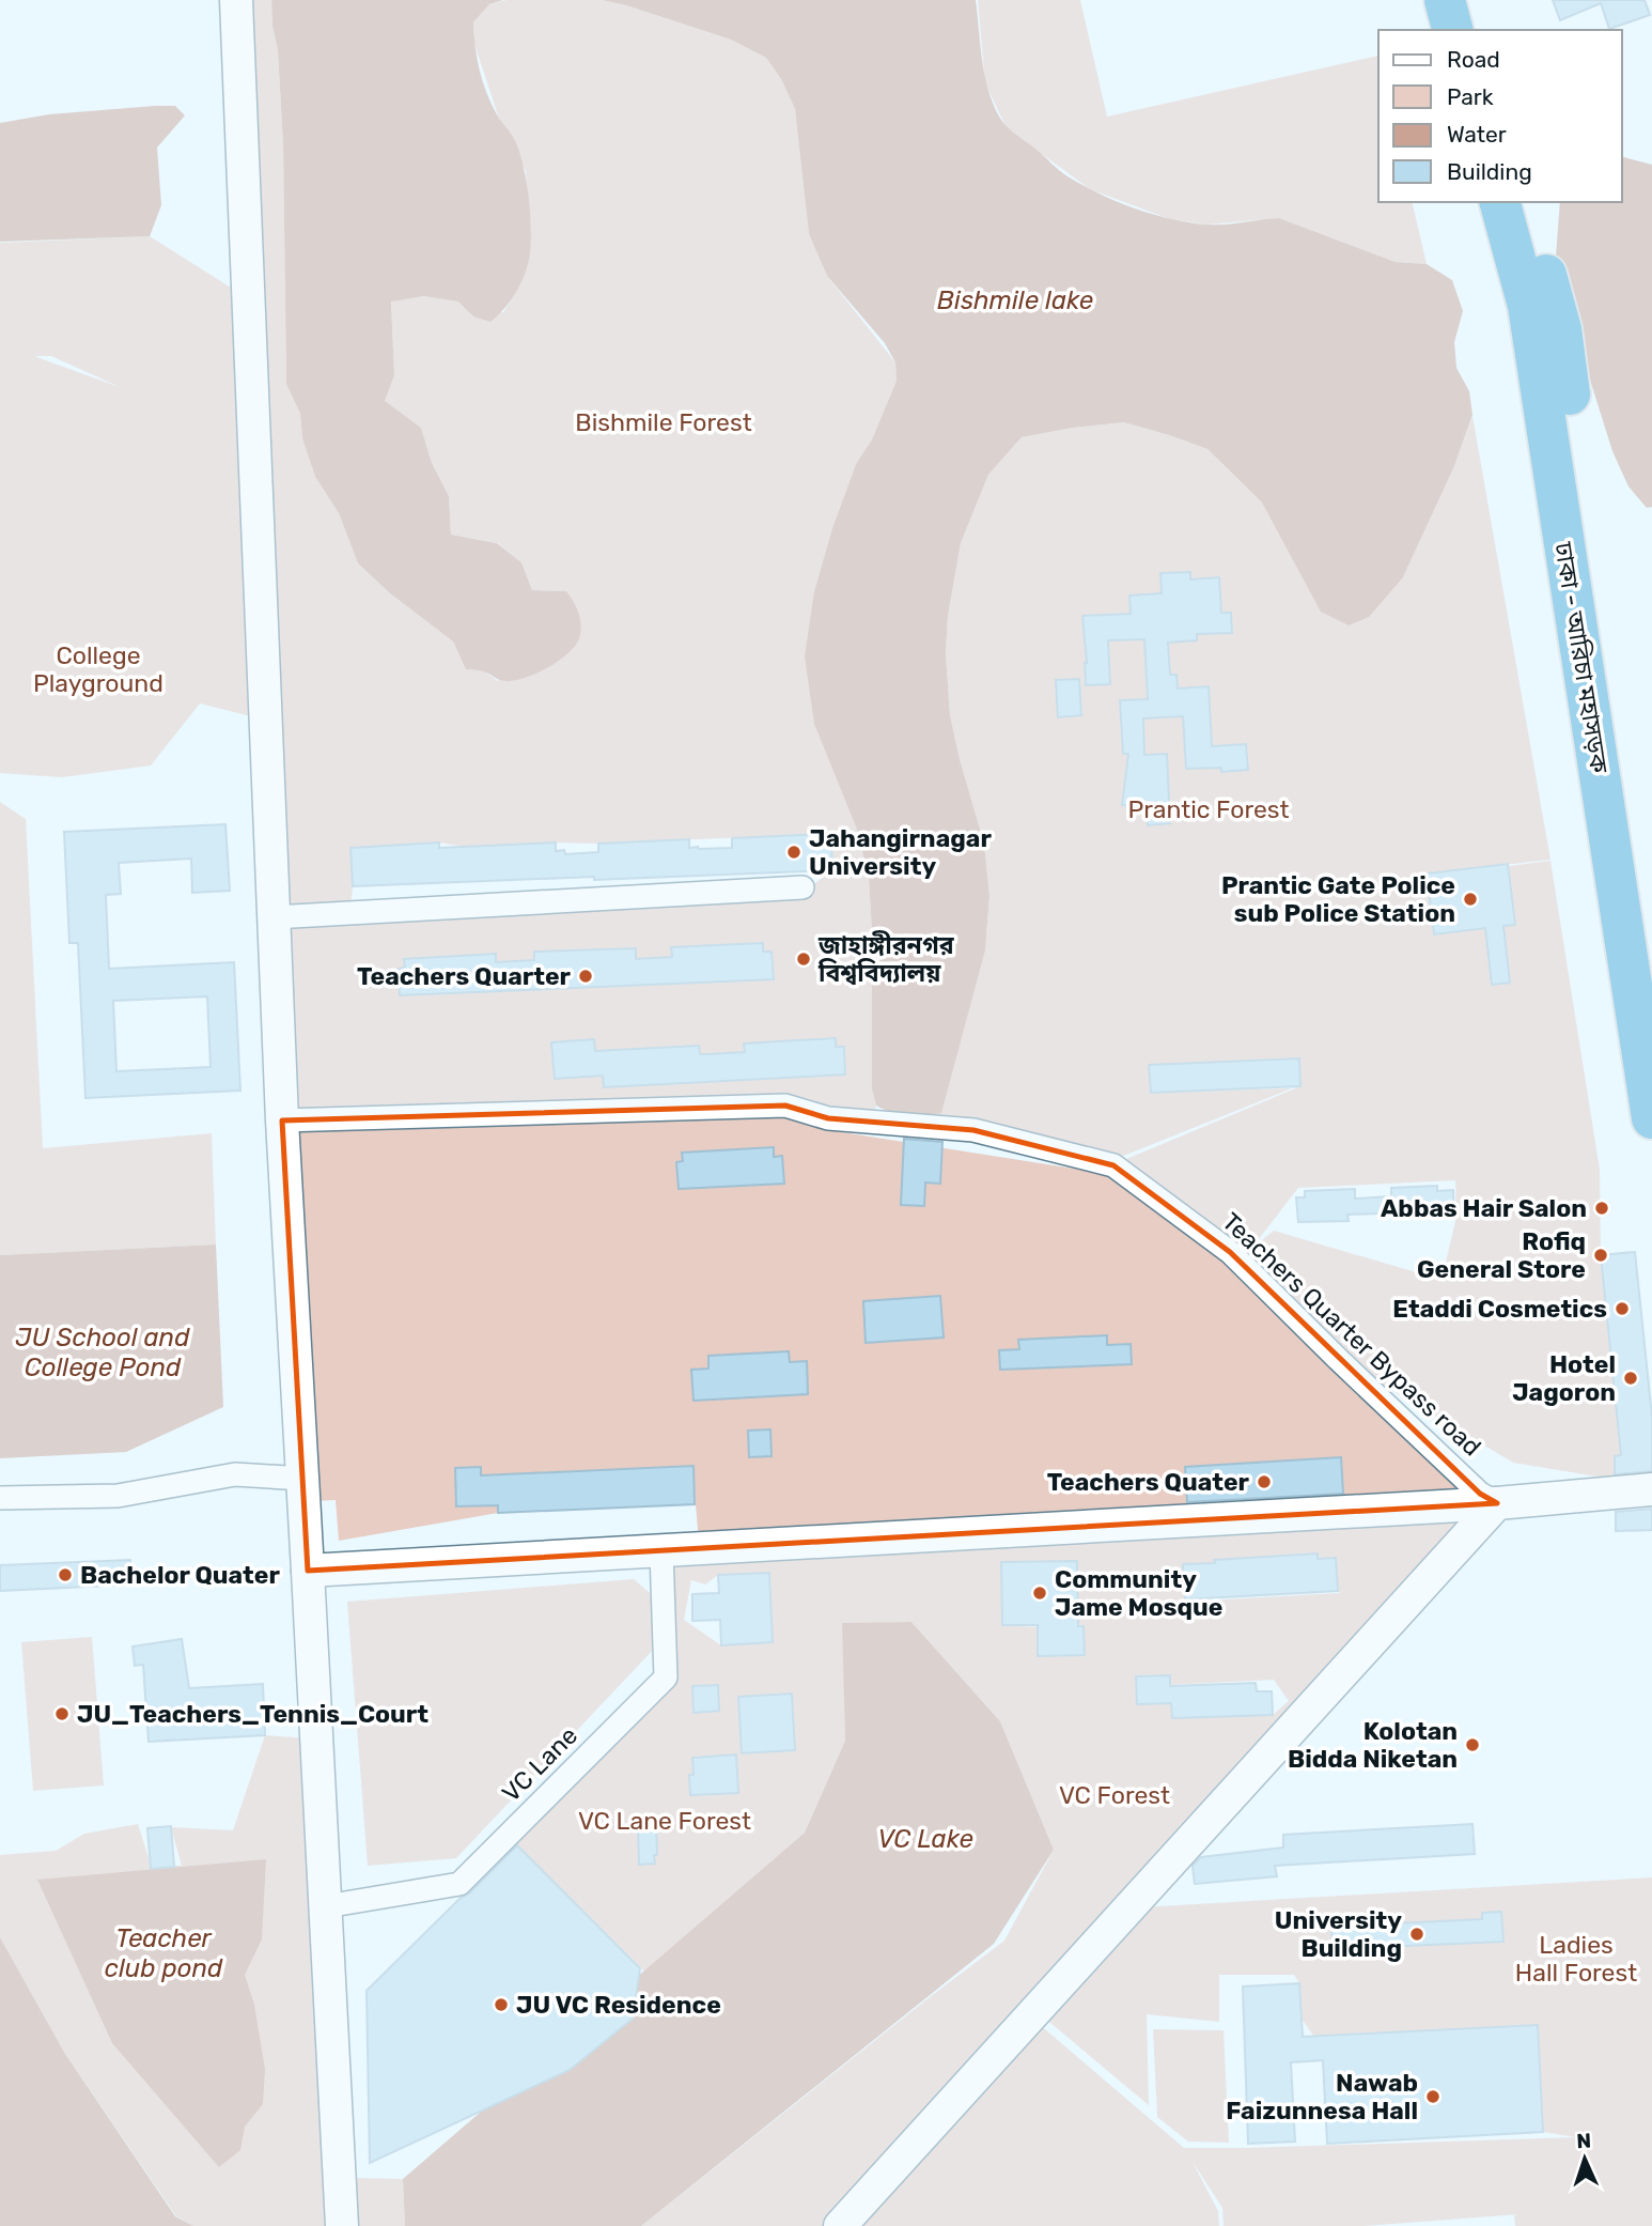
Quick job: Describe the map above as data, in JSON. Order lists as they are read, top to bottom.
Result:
{
  "streets": {
    "highway": ["ঢাকা - আরিচা মহাসড়ক"],
    "street": ["Teachers Quarter Bypass road", "VC Lane"]
  },
  "water": [
    "Bishmile lake",
    "JU School and College Pond",
    "VC Lake",
    "Teacher club pond"
  ],
  "parks": [
    "Bishmile Forest",
    "College Playground",
    "Prantic Forest",
    "VC Forest",
    "VC Lane Forest",
    "Ladies Hall Forest"
  ],
  "places": [
    "Jahangirnagar University",
    "Prantic Gate Police sub Police Station",
    "জাহাঙ্গীরনগর বিশ্ববিদ্যালয়",
    "Teachers Quarter",
    "Abbas Hair Salon",
    "Rofiq General Store",
    "Etaddi Cosmetics",
    "Hotel Jagoron",
    "Teachers Quater",
    "Bachelor Quater",
    "Community Jame Mosque",
    "JU_Teachers_Tennis_Court",
    "Kolotan Bidda Niketan",
    "University Building",
    "JU VC Residence",
    "Nawab Faizunnesa Hall"
  ],
  "legend": [
    "Road",
    "Park",
    "Water",
    "Building"
  ],
  "north": "top"
}
